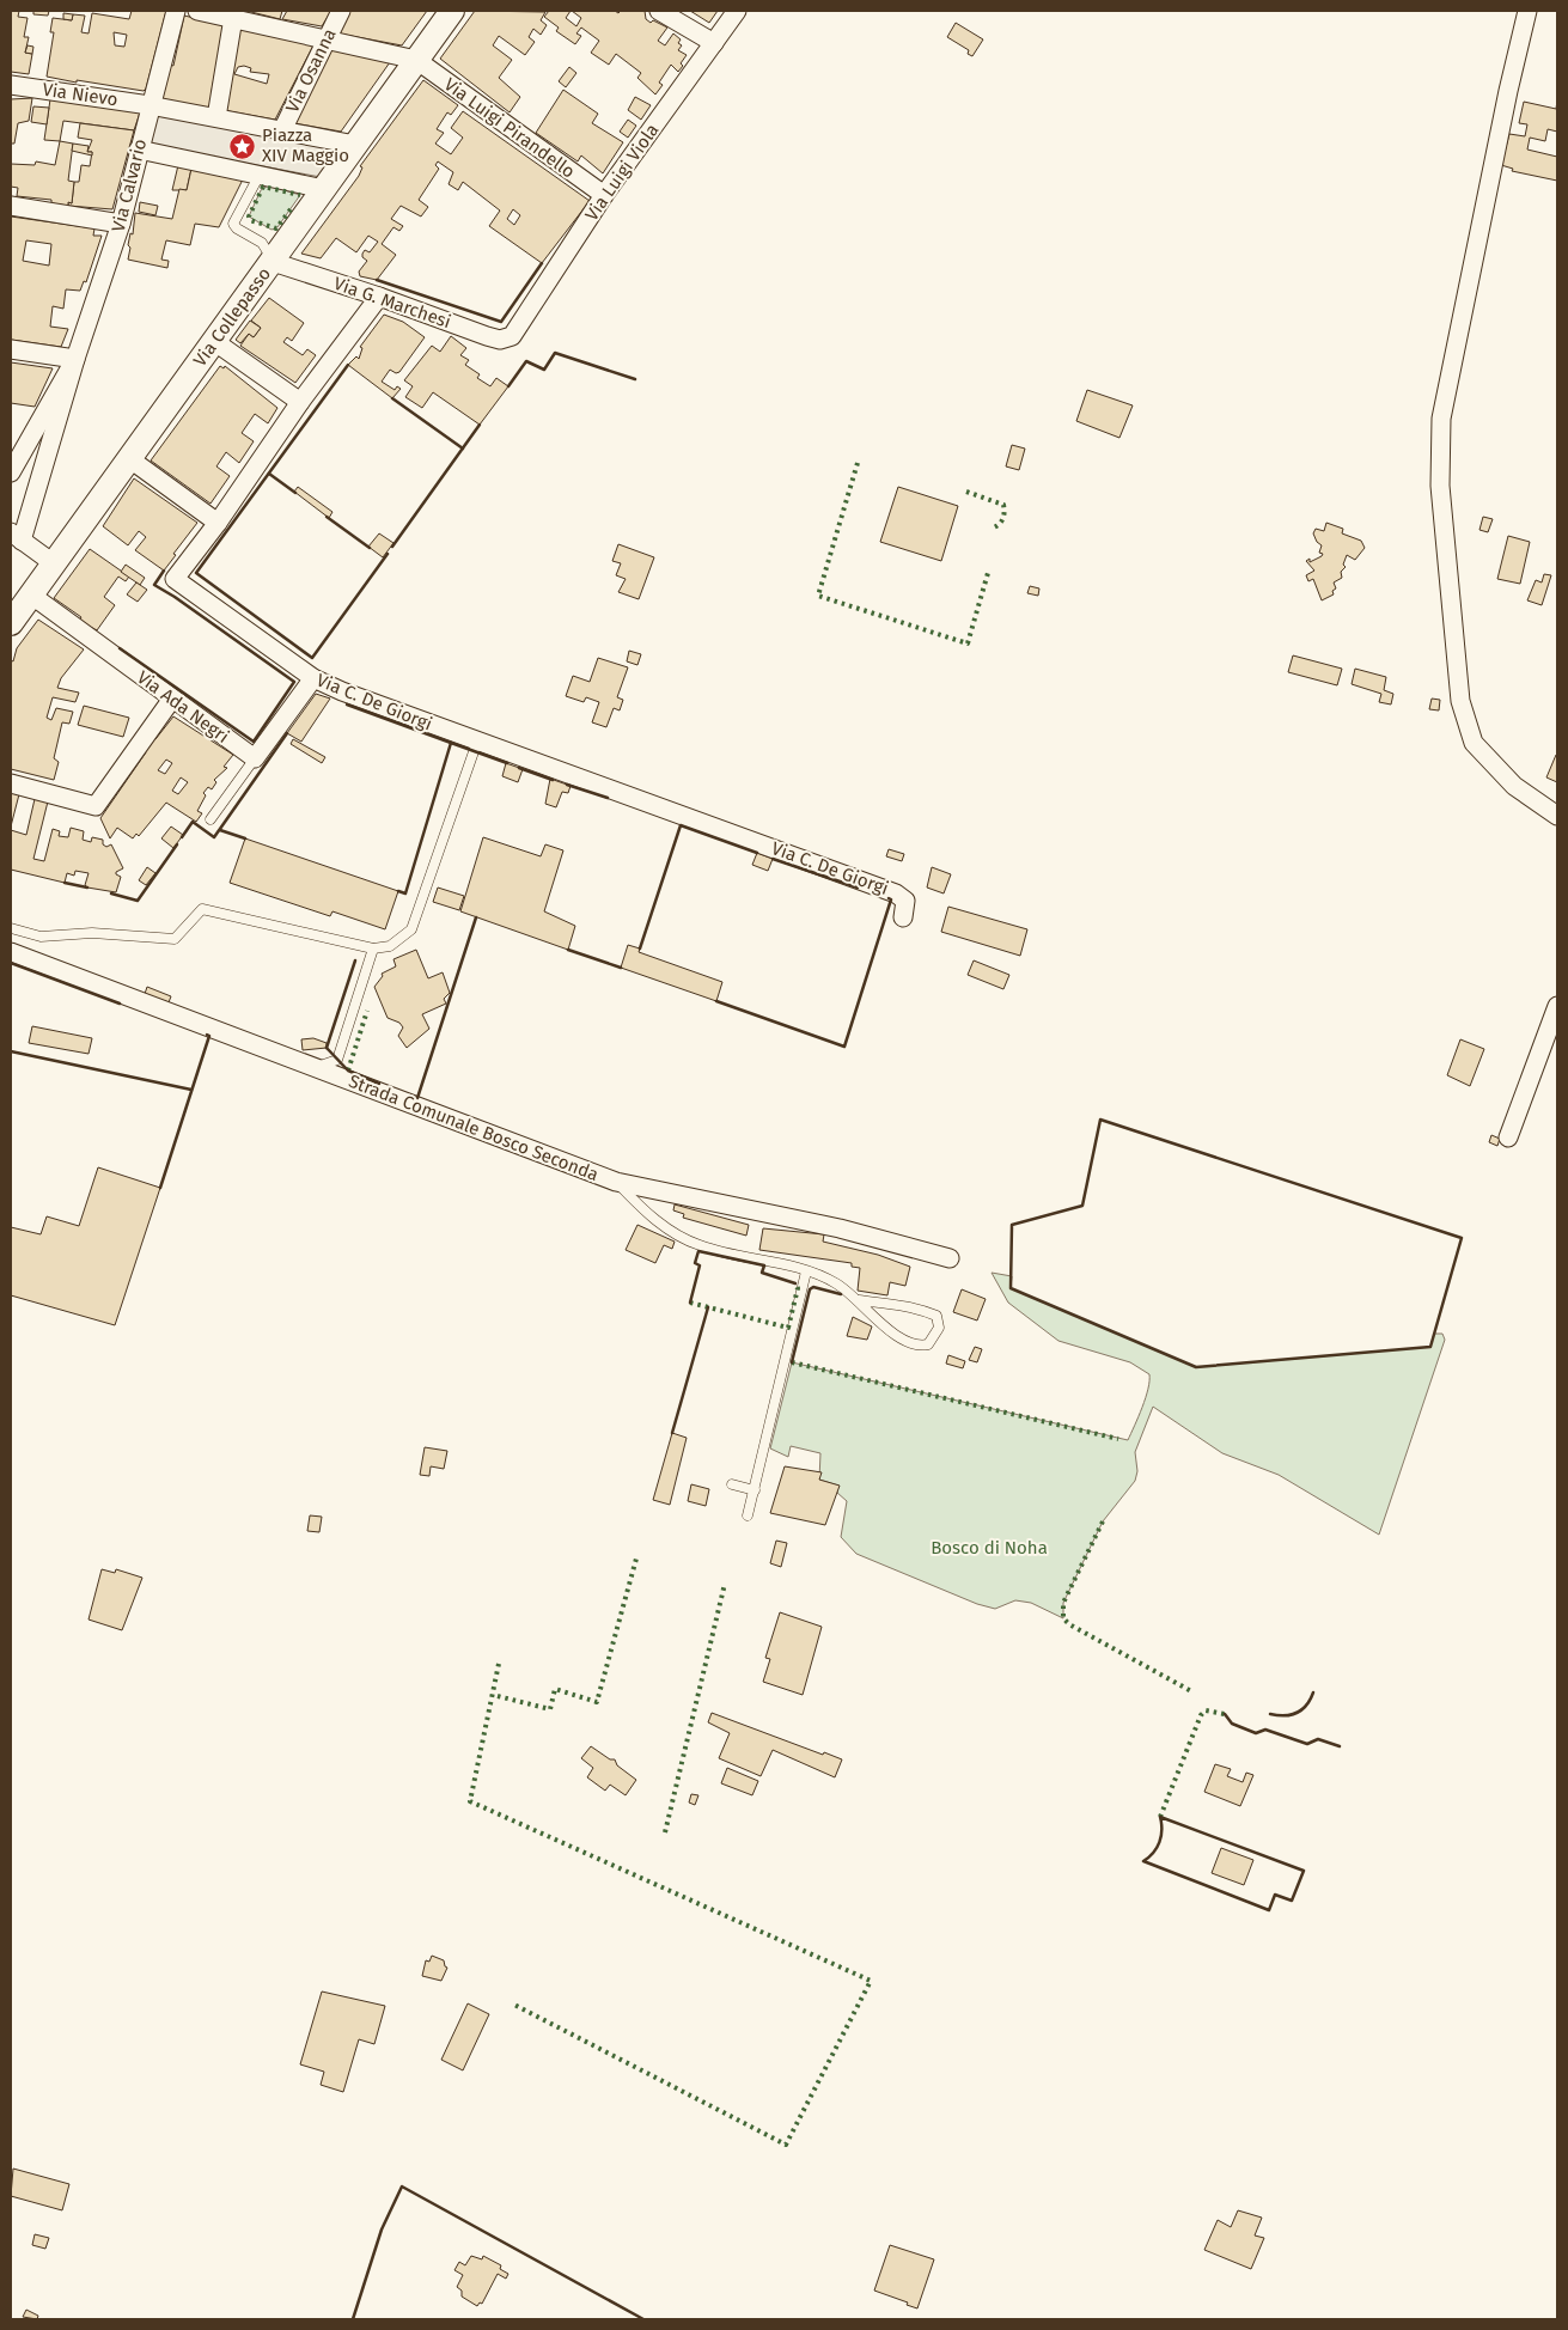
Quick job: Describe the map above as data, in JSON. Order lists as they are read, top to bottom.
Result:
{
  "streets": {
    "street": [
      "Via Osanna",
      "Via Nievo",
      "Via Luigi Pirandello",
      "Via Luigi Viola",
      "Via Calvario",
      "Via G. Marchesi",
      "Via Collepasso",
      "Via C. De Giorgi",
      "Via Ada Negri",
      "Strada Comunale Bosco Seconda"
    ]
  },
  "crossings": [
    ["Via Osanna", "Via Nievo"],
    ["Via Nievo", "Via Calvario"],
    ["Via Nievo", "Via Collepasso"],
    ["Via Luigi Pirandello", "Via Luigi Viola"],
    ["Via Luigi Pirandello", "Via Collepasso"],
    ["Via Luigi Viola", "Via G. Marchesi"],
    ["Via Calvario", "Via Collepasso"],
    ["Via G. Marchesi", "Via Collepasso"],
    ["Via G. Marchesi", "Via C. De Giorgi"],
    ["Via Collepasso", "Via Ada Negri"]
  ],
  "parks": ["Bosco di Noha"],
  "places": {
    "place": ["Piazza XIV Maggio"]
  }
}
